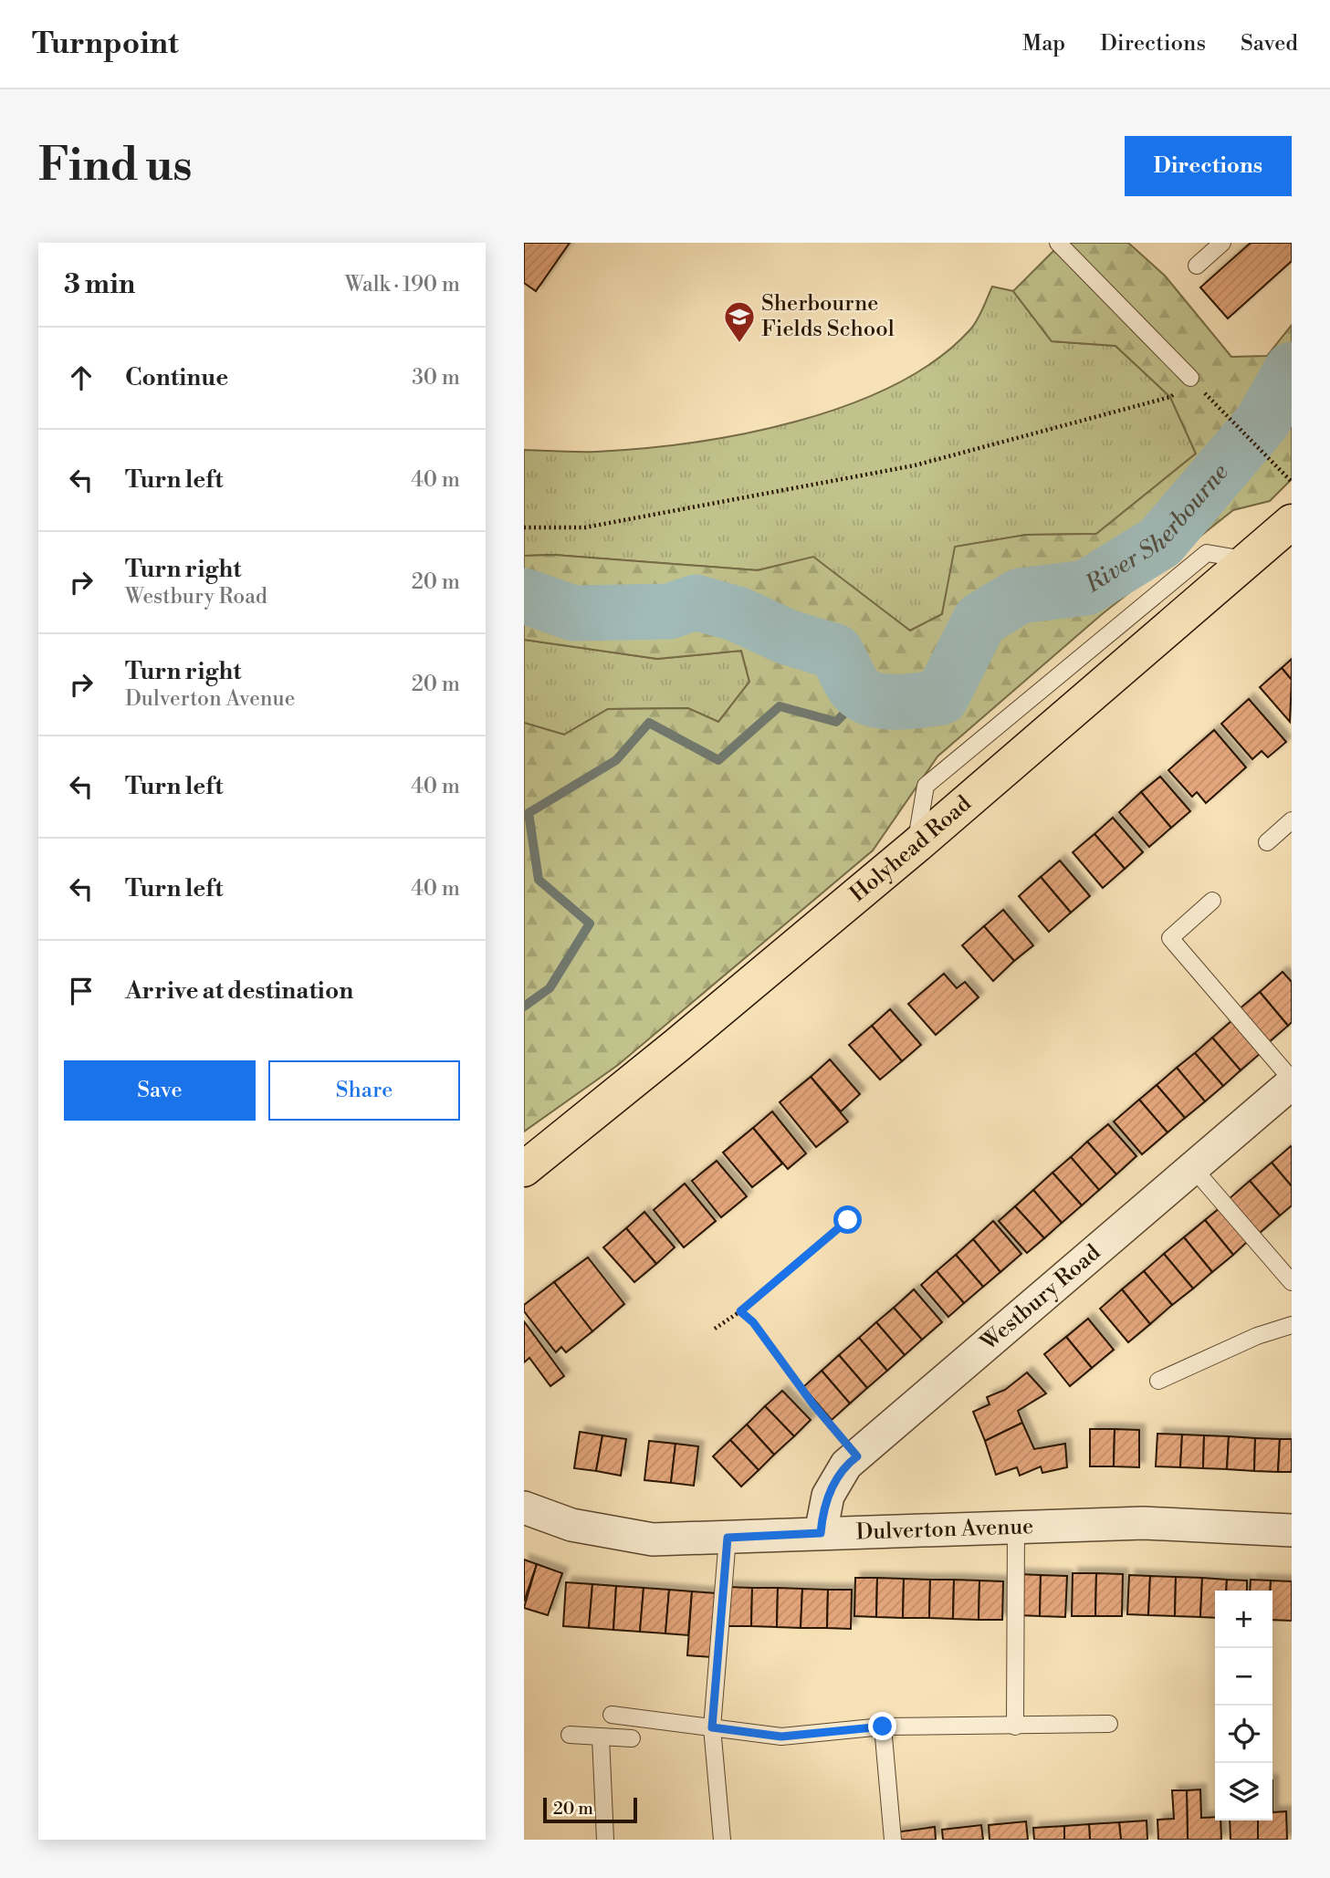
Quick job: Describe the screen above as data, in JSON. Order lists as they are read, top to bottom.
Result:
{
  "streets": {
    "highway": ["Holyhead Road"],
    "street": ["Westbury Road", "Dulverton Avenue"]
  },
  "crossings": [
    ["Westbury Road", "Dulverton Avenue"]
  ],
  "water": ["River Sherbourne"],
  "places": {
    "school or university": ["Sherbourne Fields School"]
  },
  "scale_bar": "20 m",
  "page": {
    "header": "Turnpoint",
    "nav": ["Map", "Directions", "Saved"],
    "buttons": [
      "Directions",
      ["Save", "Share"]
    ],
    "title": "Find us",
    "heading": ["3 min", "Walk · 190 m"],
    "list": [
      ["Continue", "30 m"],
      ["Turn left", "40 m"],
      ["Turn right", "Westbury Road", "20 m"],
      ["Turn right", "Dulverton Avenue", "20 m"],
      ["Turn left", "40 m"],
      ["Turn left", "40 m"],
      "Arrive at destination"
    ],
    "map_buttons": ["+", "−"],
    "scale": "20 m"
  }
}
